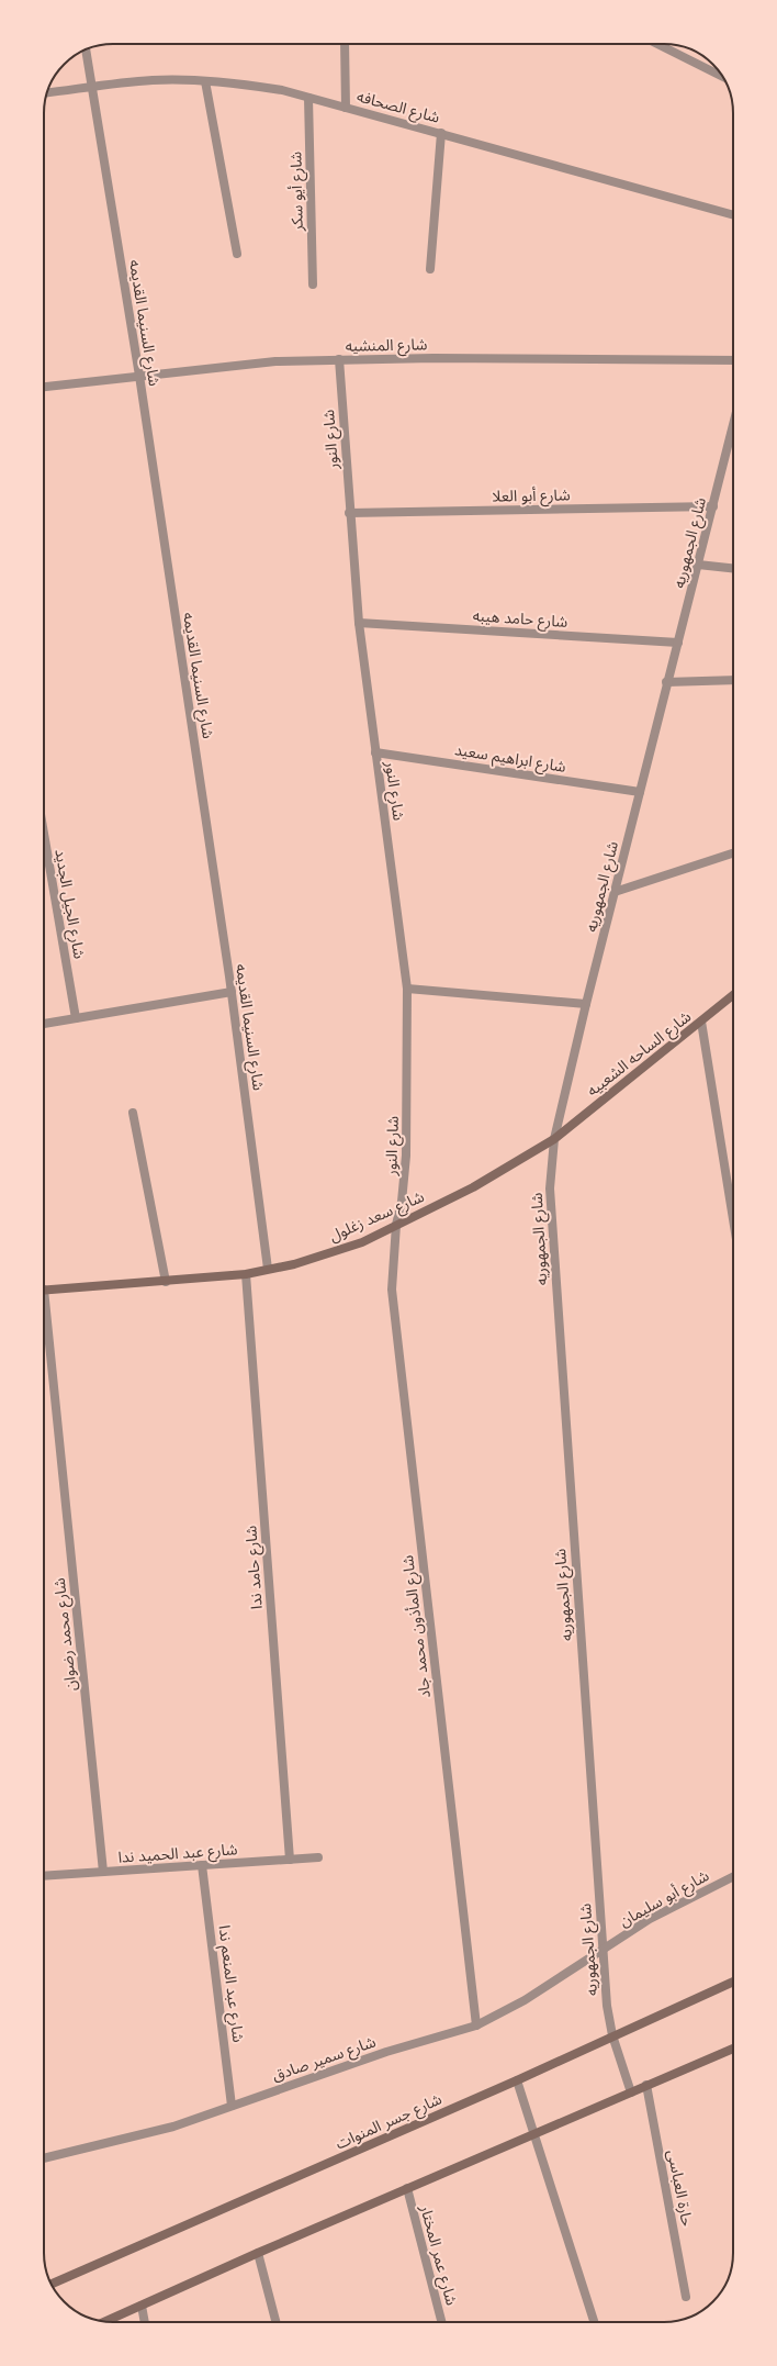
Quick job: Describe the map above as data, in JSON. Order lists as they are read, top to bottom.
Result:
{
  "streets": {
    "street": [
      "شارع الصحافه",
      "شارع أيو سكر",
      "شارع السنيما القديمه",
      "شارع المنشيه",
      "شارع النور",
      "شارع أبو العلا",
      "شارع الجمهوريه",
      "شارع حامد هيبه",
      "شارع ابراهيم سعيد",
      "شارع الجيل الجديد",
      "شارع الساحه الشعبيه",
      "شارع سعد زغلول",
      "شارع حامد ندا",
      "شارع المأذون محمد جاد",
      "شارع محمد رضوان",
      "شارع عبد الحميد ندا",
      "شارع أبو سليمان",
      "شارع عبد المنعم ندا",
      "شارع سمير صادق",
      "شارع جسر المنوات",
      "حارة العباسى",
      "شارع عمر المختار"
    ]
  },
  "crossings": [
    ["شارع الصحافه", "شارع أيو سكر"],
    ["شارع الصحافه", "شارع السنيما القديمه"],
    ["شارع السنيما القديمه", "شارع المنشيه"],
    ["شارع السنيما القديمه", "شارع سعد زغلول"],
    ["شارع المنشيه", "شارع النور"],
    ["شارع النور", "شارع أبو العلا"],
    ["شارع النور", "شارع حامد هيبه"],
    ["شارع النور", "شارع ابراهيم سعيد"],
    ["شارع النور", "شارع سعد زغلول"],
    ["شارع النور", "شارع المأذون محمد جاد"],
    ["شارع أبو العلا", "شارع الجمهوريه"],
    ["شارع الجمهوريه", "شارع حامد هيبه"],
    ["شارع الجمهوريه", "شارع ابراهيم سعيد"],
    ["شارع الجمهوريه", "شارع الساحه الشعبيه"],
    ["شارع الجمهوريه", "شارع سعد زغلول"],
    ["شارع الجمهوريه", "شارع أبو سليمان"],
    ["شارع الجمهوريه", "شارع سمير صادق"],
    ["شارع الجمهوريه", "شارع جسر المنوات"],
    ["شارع الساحه الشعبيه", "شارع سعد زغلول"],
    ["شارع سعد زغلول", "شارع حامد ندا"],
    ["شارع سعد زغلول", "شارع المأذون محمد جاد"],
    ["شارع حامد ندا", "شارع عبد الحميد ندا"],
    ["شارع المأذون محمد جاد", "شارع سمير صادق"],
    ["شارع محمد رضوان", "شارع عبد الحميد ندا"],
    ["شارع عبد الحميد ندا", "شارع عبد المنعم ندا"],
    ["شارع أبو سليمان", "شارع سمير صادق"],
    ["شارع عبد المنعم ندا", "شارع سمير صادق"]
  ]
}
